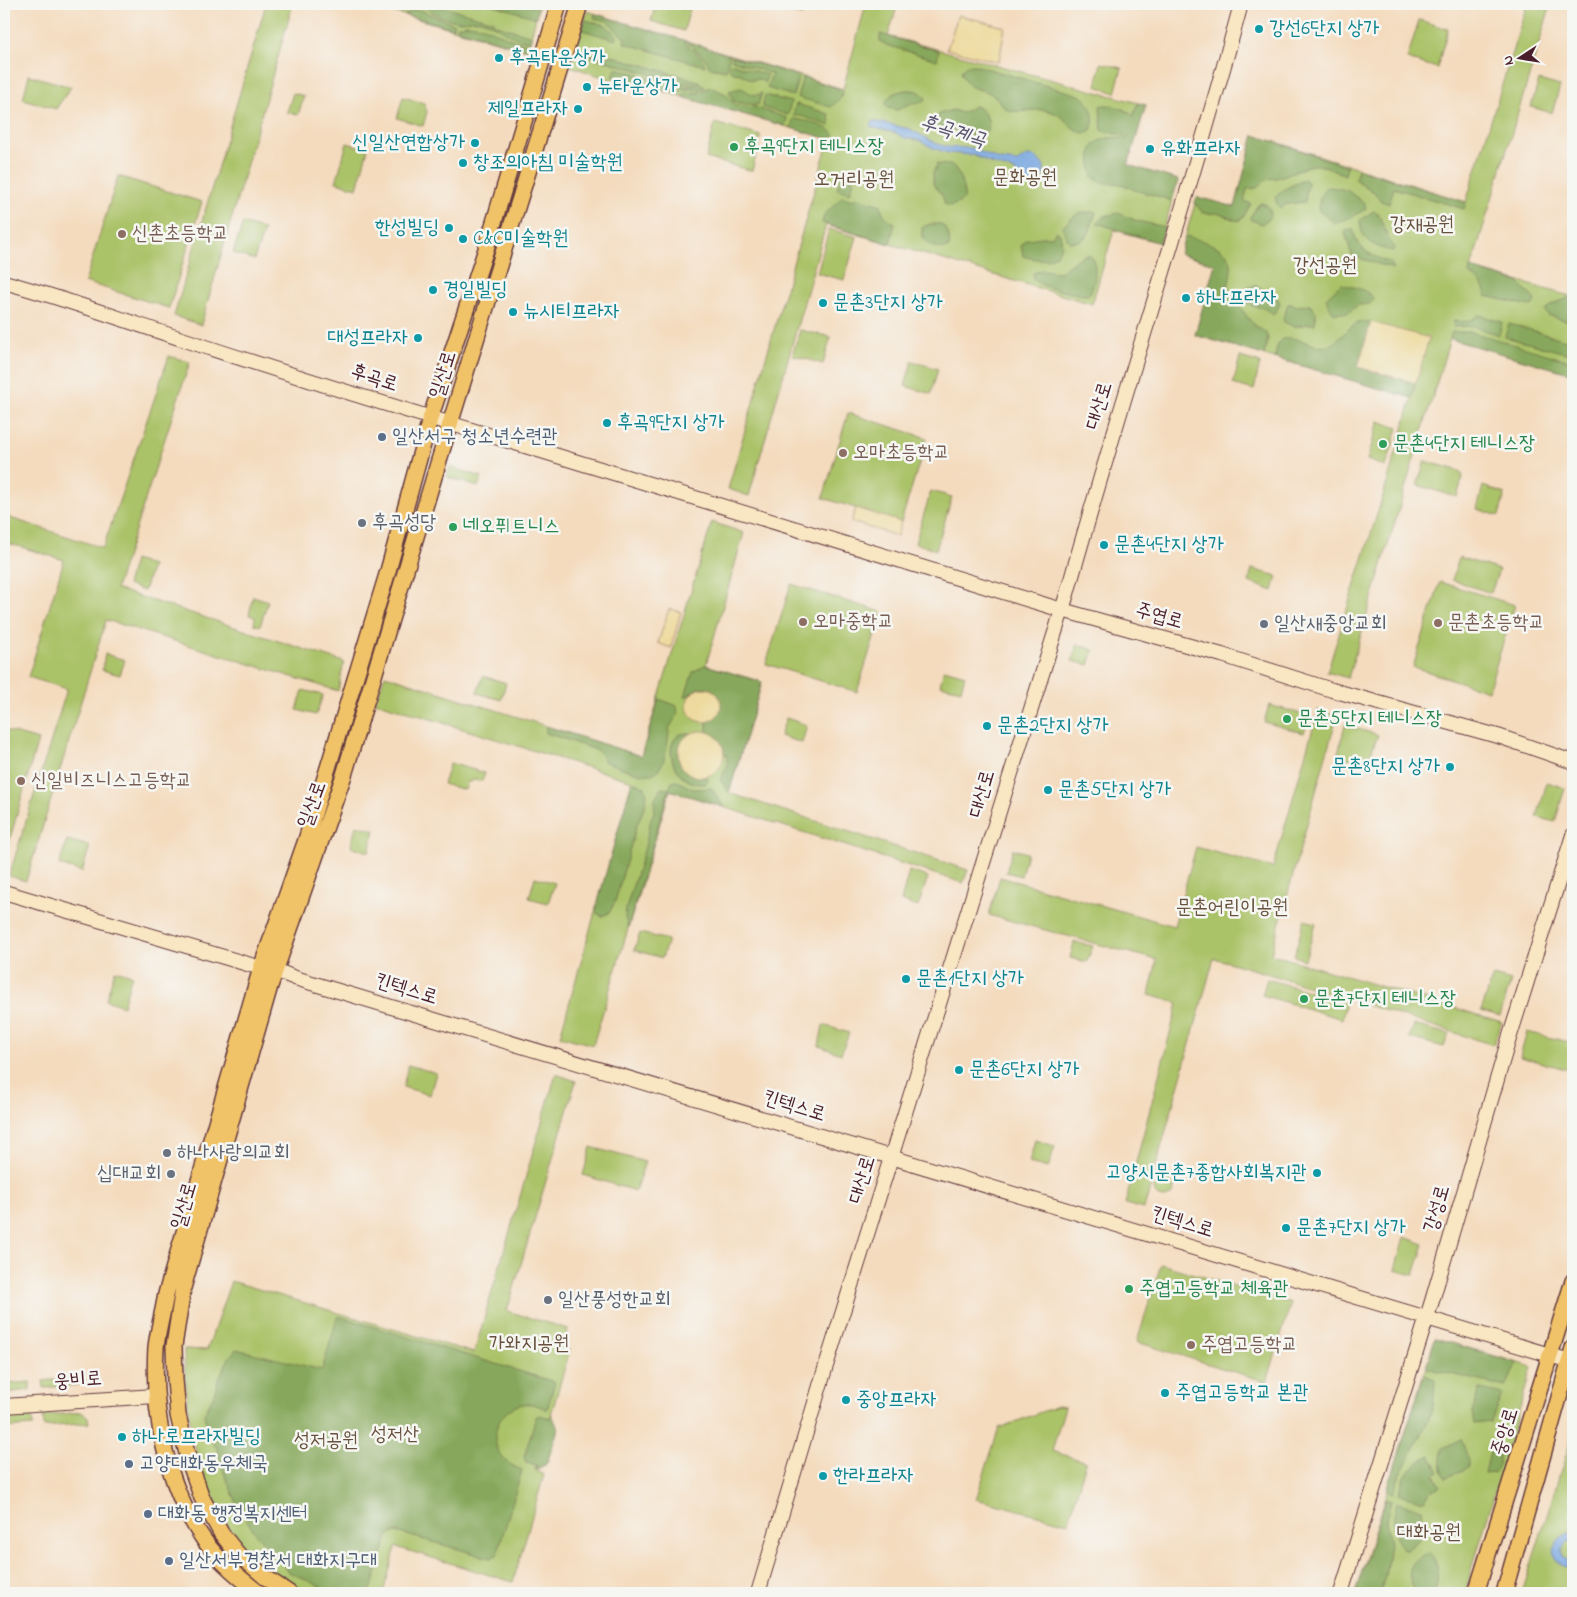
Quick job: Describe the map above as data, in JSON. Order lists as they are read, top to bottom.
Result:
{
  "streets": {
    "main road": [
      "일산로",
      "후곡로",
      "대산로",
      "주엽로",
      "킨텍스로",
      "강성로",
      "웅비로",
      "중앙로"
    ]
  },
  "crossings": [
    ["일산로", "후곡로"],
    ["일산로", "킨텍스로"],
    ["일산로", "웅비로"],
    ["후곡로", "주엽로"],
    ["대산로", "주엽로"],
    ["대산로", "킨텍스로"],
    ["킨텍스로", "강성로"],
    ["킨텍스로", "중앙로"]
  ],
  "water": ["후곡계곡"],
  "parks": [
    "문화공원",
    "오거리공원",
    "강재공원",
    "강선공원",
    "문촌어린이공원",
    "가와지공원",
    "성저산",
    "성저공원",
    "대화공원"
  ],
  "places": [
    "강선6단지 상가",
    "후곡타운상가",
    "뉴타운상가",
    "제일프라자",
    "신일산연합상가",
    "후곡9단지 테니스장",
    "유화프라자",
    "창조의아침 미술학원",
    "한성빌딩",
    "신촌초등학교",
    "C&C미술학원",
    "경일빌딩",
    "하나프라자",
    "문촌3단지 상가",
    "뉴시티프라자",
    "대성프라자",
    "후곡9단지 상가",
    "일산서구 청소년수련관",
    "문촌4단지 테니스장",
    "오마초등학교",
    "후곡성당",
    "네오퓌트니스",
    "문촌4단지 상가",
    "오마중학교",
    "문촌초등학교",
    "일산새중앙교회",
    "문촌5단지 테니스장",
    "문촌2단지 상가",
    "문촌8단지 상가",
    "신일비즈니스고등학교",
    "문촌5단지 상가",
    "문촌1단지 상가",
    "문촌7단지 테니스장",
    "문촌6단지 상가",
    "하나사랑의교회",
    "고양시문촌7종합사회복지관",
    "십대교회",
    "문촌7단지 상가",
    "주엽고등학교 체육관",
    "일산풍성한교회",
    "주엽고등학교",
    "주엽고등학교 본관",
    "중앙프라자",
    "하나로프라자빌딩",
    "고양대화동우체국",
    "한라프라자",
    "대화동 행정복지센터",
    "일산서부경찰서 대화지구대"
  ],
  "north": "left"
}
